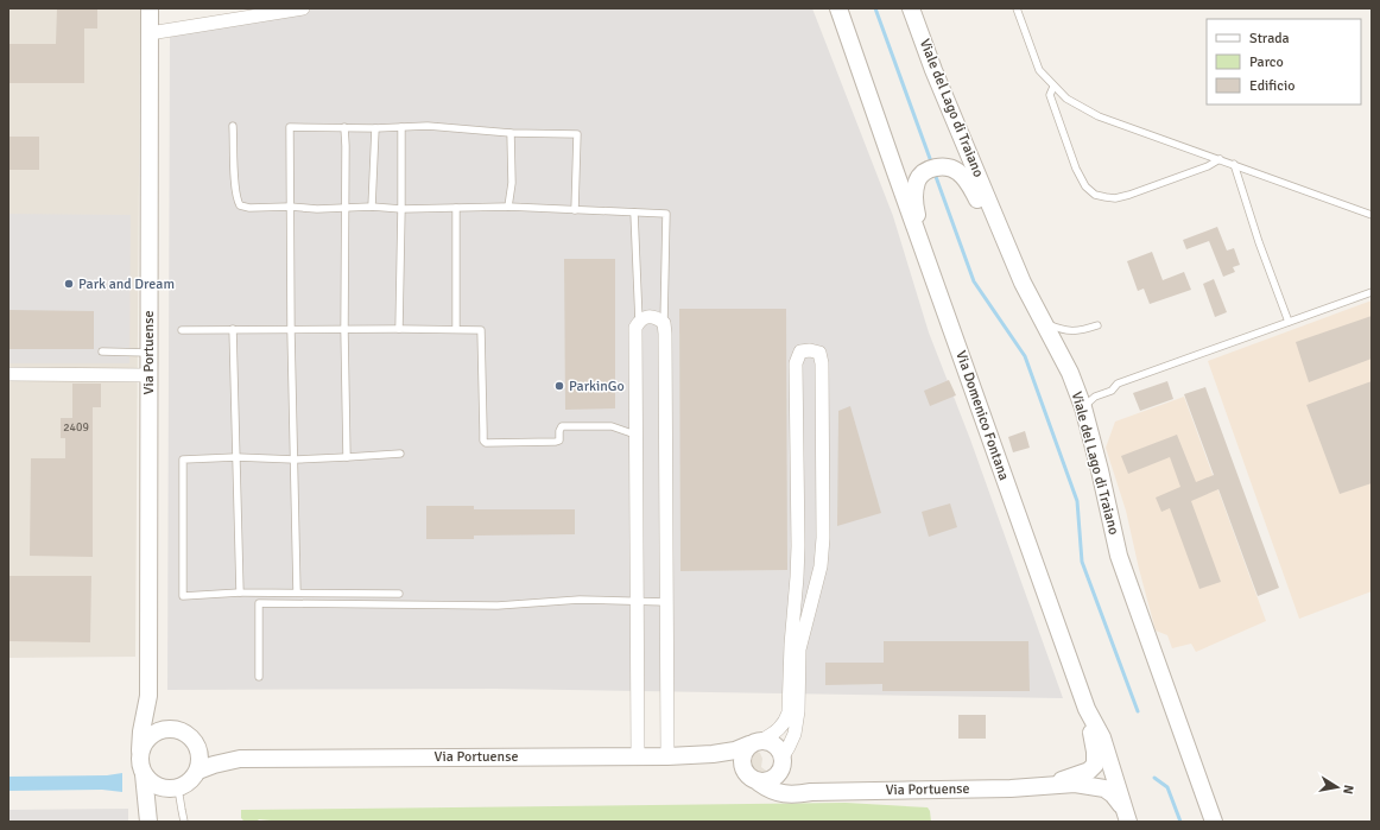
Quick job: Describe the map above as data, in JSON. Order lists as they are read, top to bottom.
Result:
{
  "streets": {
    "street": ["Viale del Lago di Traiano", "Via Portuense", "Via Domenico Fontana"]
  },
  "crossings": [
    ["Via Portuense", "Via Domenico Fontana"]
  ],
  "places": ["Park and Dream", "ParkinGo"],
  "house_numbers": ["2409"],
  "legend": ["Strada", "Parco", "Edificio"],
  "north": "right"
}
